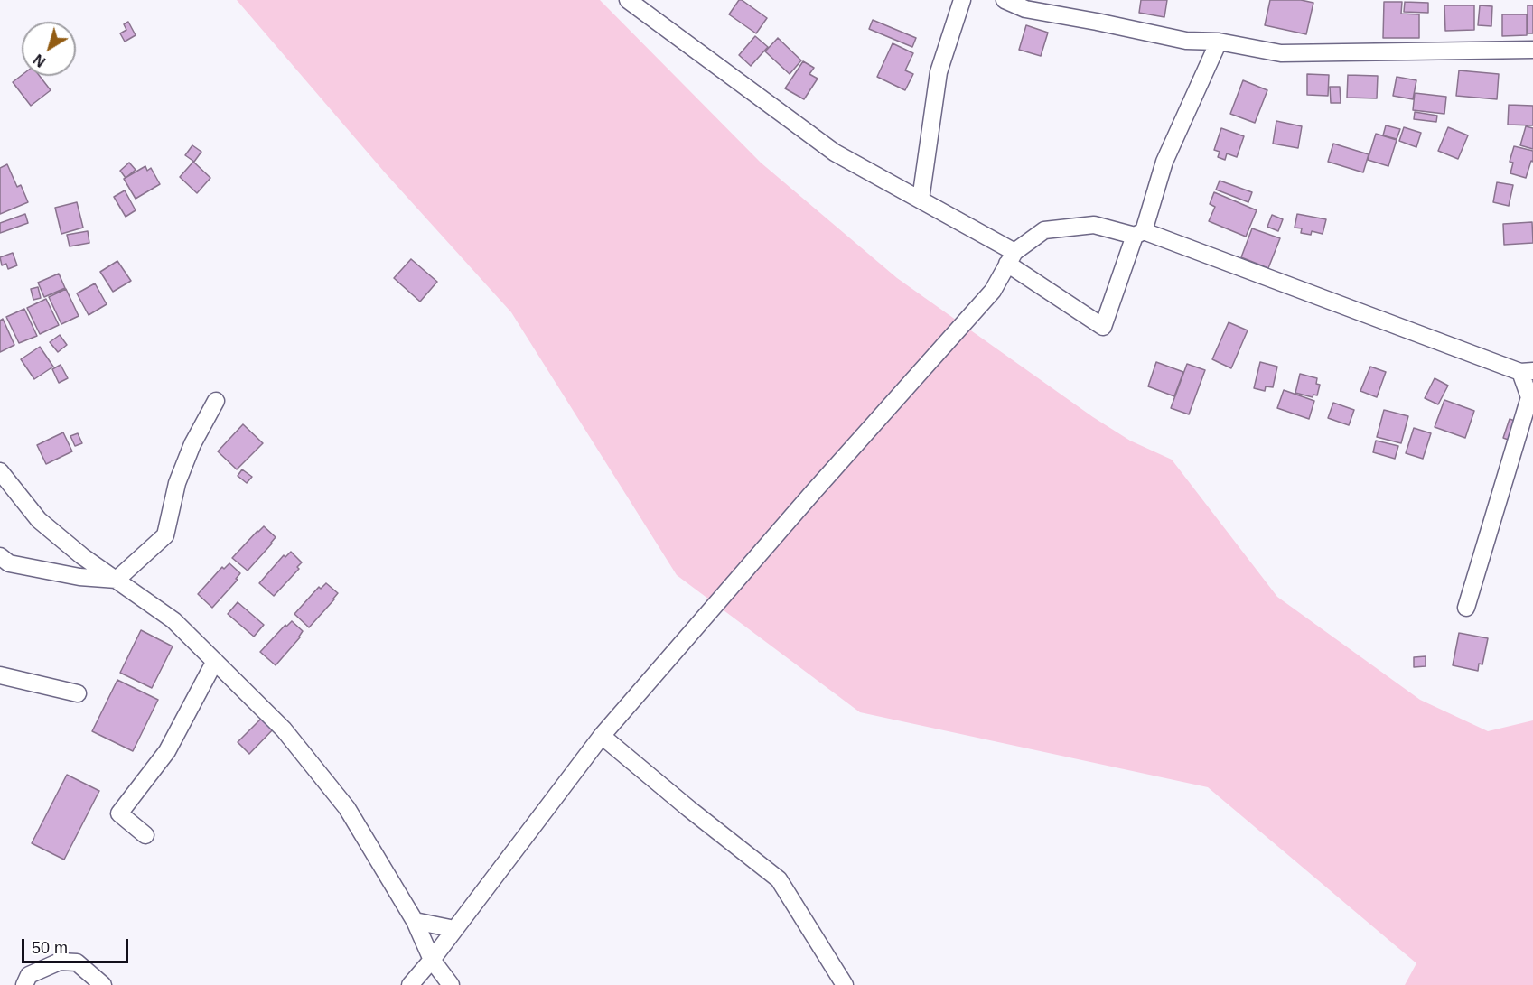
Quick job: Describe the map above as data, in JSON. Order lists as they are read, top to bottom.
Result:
{
  "scale_bar": "50 m",
  "north": "bottom left"
}
